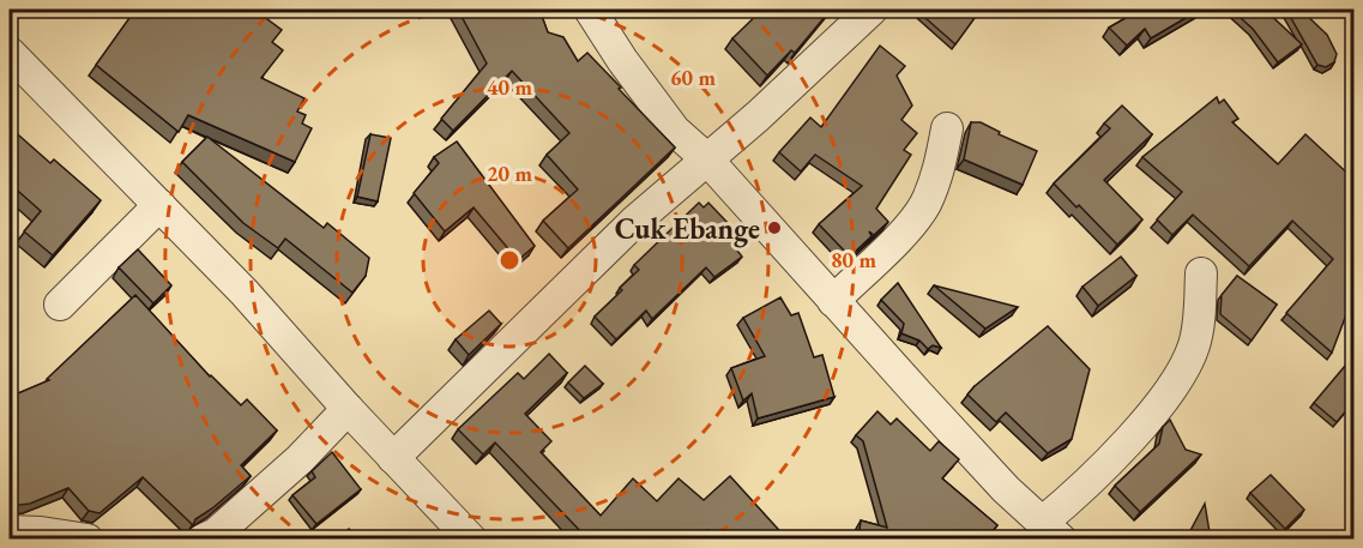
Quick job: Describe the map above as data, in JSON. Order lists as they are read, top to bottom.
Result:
{
  "places": ["Cuk Ebange"],
  "rings": [
    "60 m",
    "40 m",
    "20 m",
    "80 m"
  ]
}
